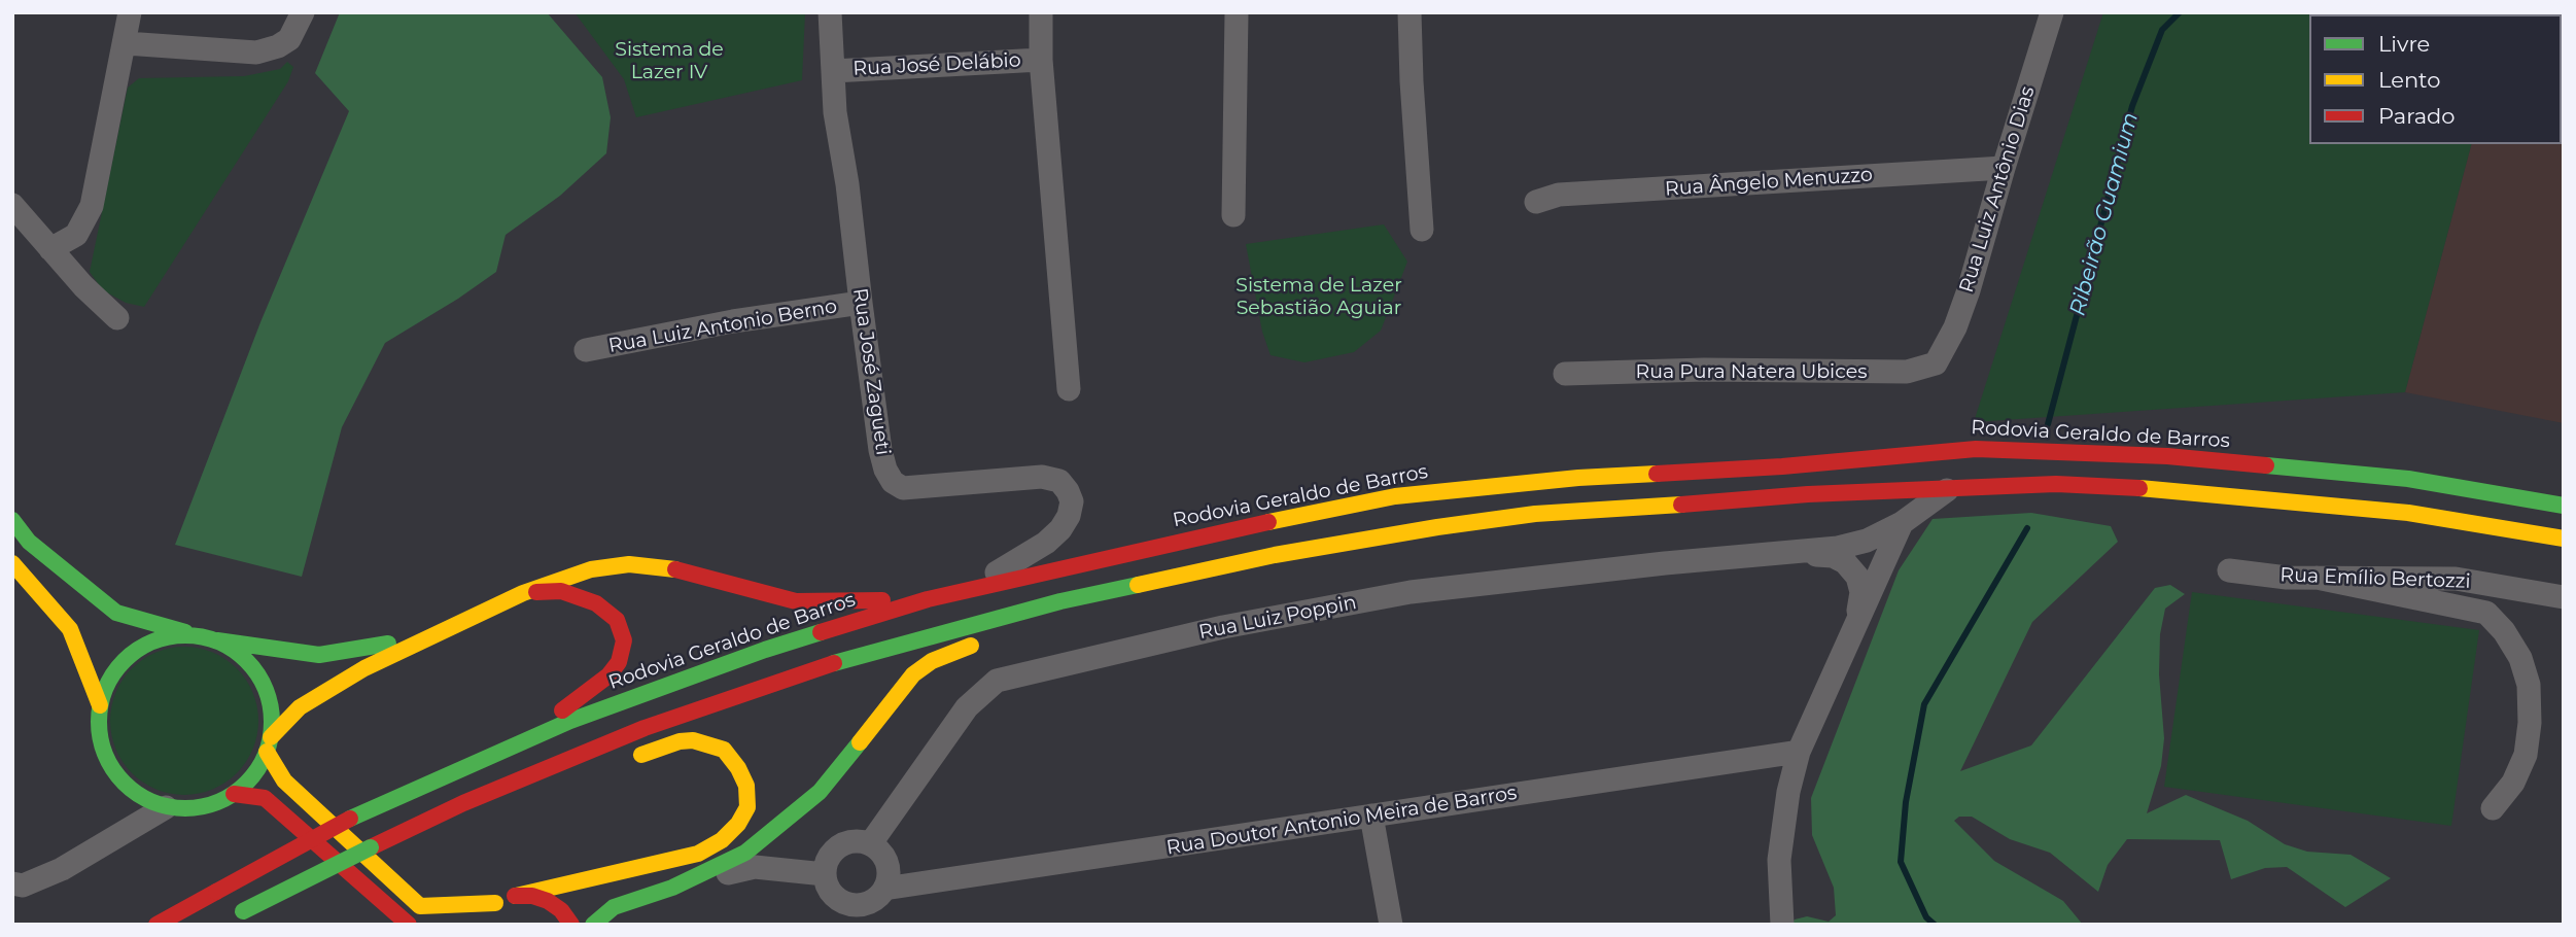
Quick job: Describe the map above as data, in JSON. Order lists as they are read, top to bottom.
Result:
{
  "streets": {
    "main road": ["Rodovia Geraldo de Barros"],
    "street": [
      "Rua José Delábio",
      "Rua Ângelo Menuzzo",
      "Rua Luiz Antônio Dias",
      "Rua Luiz Antonio Berno",
      "Rua José Zagueti",
      "Rua Pura Natera Ubices",
      "Rua Emílio Bertozzi",
      "Rua Luiz Poppin",
      "Rua Doutor Antonio Meira de Barros"
    ]
  },
  "crossings": [
    ["Rua José Delábio", "Rua José Zagueti"],
    ["Rua Ângelo Menuzzo", "Rua Luiz Antônio Dias"],
    ["Rua Luiz Antônio Dias", "Rua Pura Natera Ubices"],
    ["Rua Luiz Antonio Berno", "Rua José Zagueti"],
    ["Rua José Zagueti", "Rodovia Geraldo de Barros"],
    ["Rua Luiz Poppin", "Rua Doutor Antonio Meira de Barros"]
  ],
  "water": ["Ribeirão Guamium"],
  "parks": ["Sistema de Lazer IV", "Sistema de Lazer Sebastião Aguiar"],
  "legend": ["Livre", "Lento", "Parado"]
}
